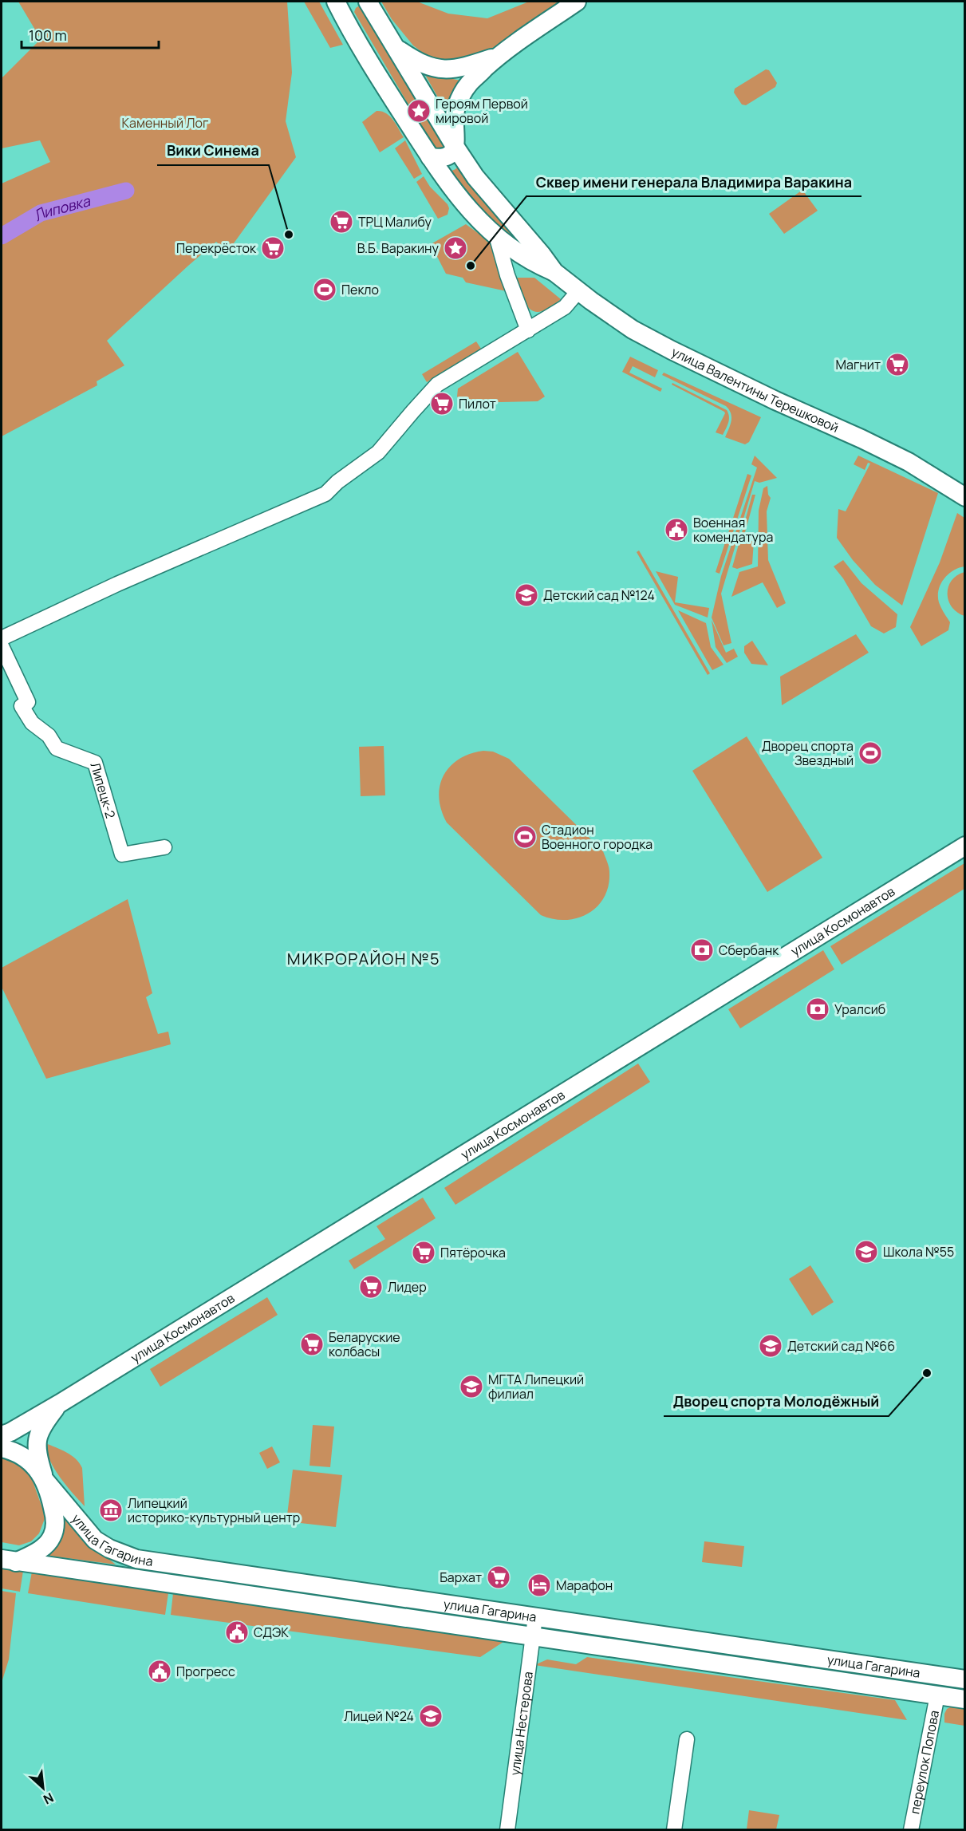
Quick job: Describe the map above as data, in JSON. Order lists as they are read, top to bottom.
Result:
{
  "streets": {
    "main road": ["улица Валентины Терешковой", "улица Космонавтов", "улица Гагарина"],
    "street": ["Липецк-2", "улица Нестерова", "переулок Попова"]
  },
  "crossings": [
    ["улица Космонавтов", "улица Гагарина"],
    ["улица Гагарина", "улица Нестерова"],
    ["улица Гагарина", "переулок Попова"]
  ],
  "districts": ["МИКРОРАЙОН №5"],
  "water": ["Липовка"],
  "parks": ["Каменный Лог"],
  "places": {
    "place": ["Героям Первой мировой", "В.Б. Варакину"],
    "supermarket": [
      "ТРЦ Малибу",
      "Перекрёсток",
      "Магнит",
      "Пилот",
      "Пятёрочка",
      "Лидер",
      "Беларуские колбасы",
      "Бархат"
    ],
    "other": ["Вики Синема", "Сквер имени генерала Владимира Варакина", "Дворец спорта Молодёжный"],
    "sports": ["Пекло", "Дворец спорта Звездный", "Стадион Военного городка"],
    "public building": ["Военная комендатура", "СДЭК", "Прогресс"],
    "school or university": [
      "Детский сад №124",
      "Школа №55",
      "Детский сад №66",
      "МГТА Липецкий филиал",
      "Лицей №24"
    ],
    "bank": ["Сбербанк", "Уралсиб"],
    "museum": ["Липецкий историко-культурный центр"],
    "hotel": ["Марафон"]
  },
  "scale_bar": "100 m",
  "north": "bottom right"
}
